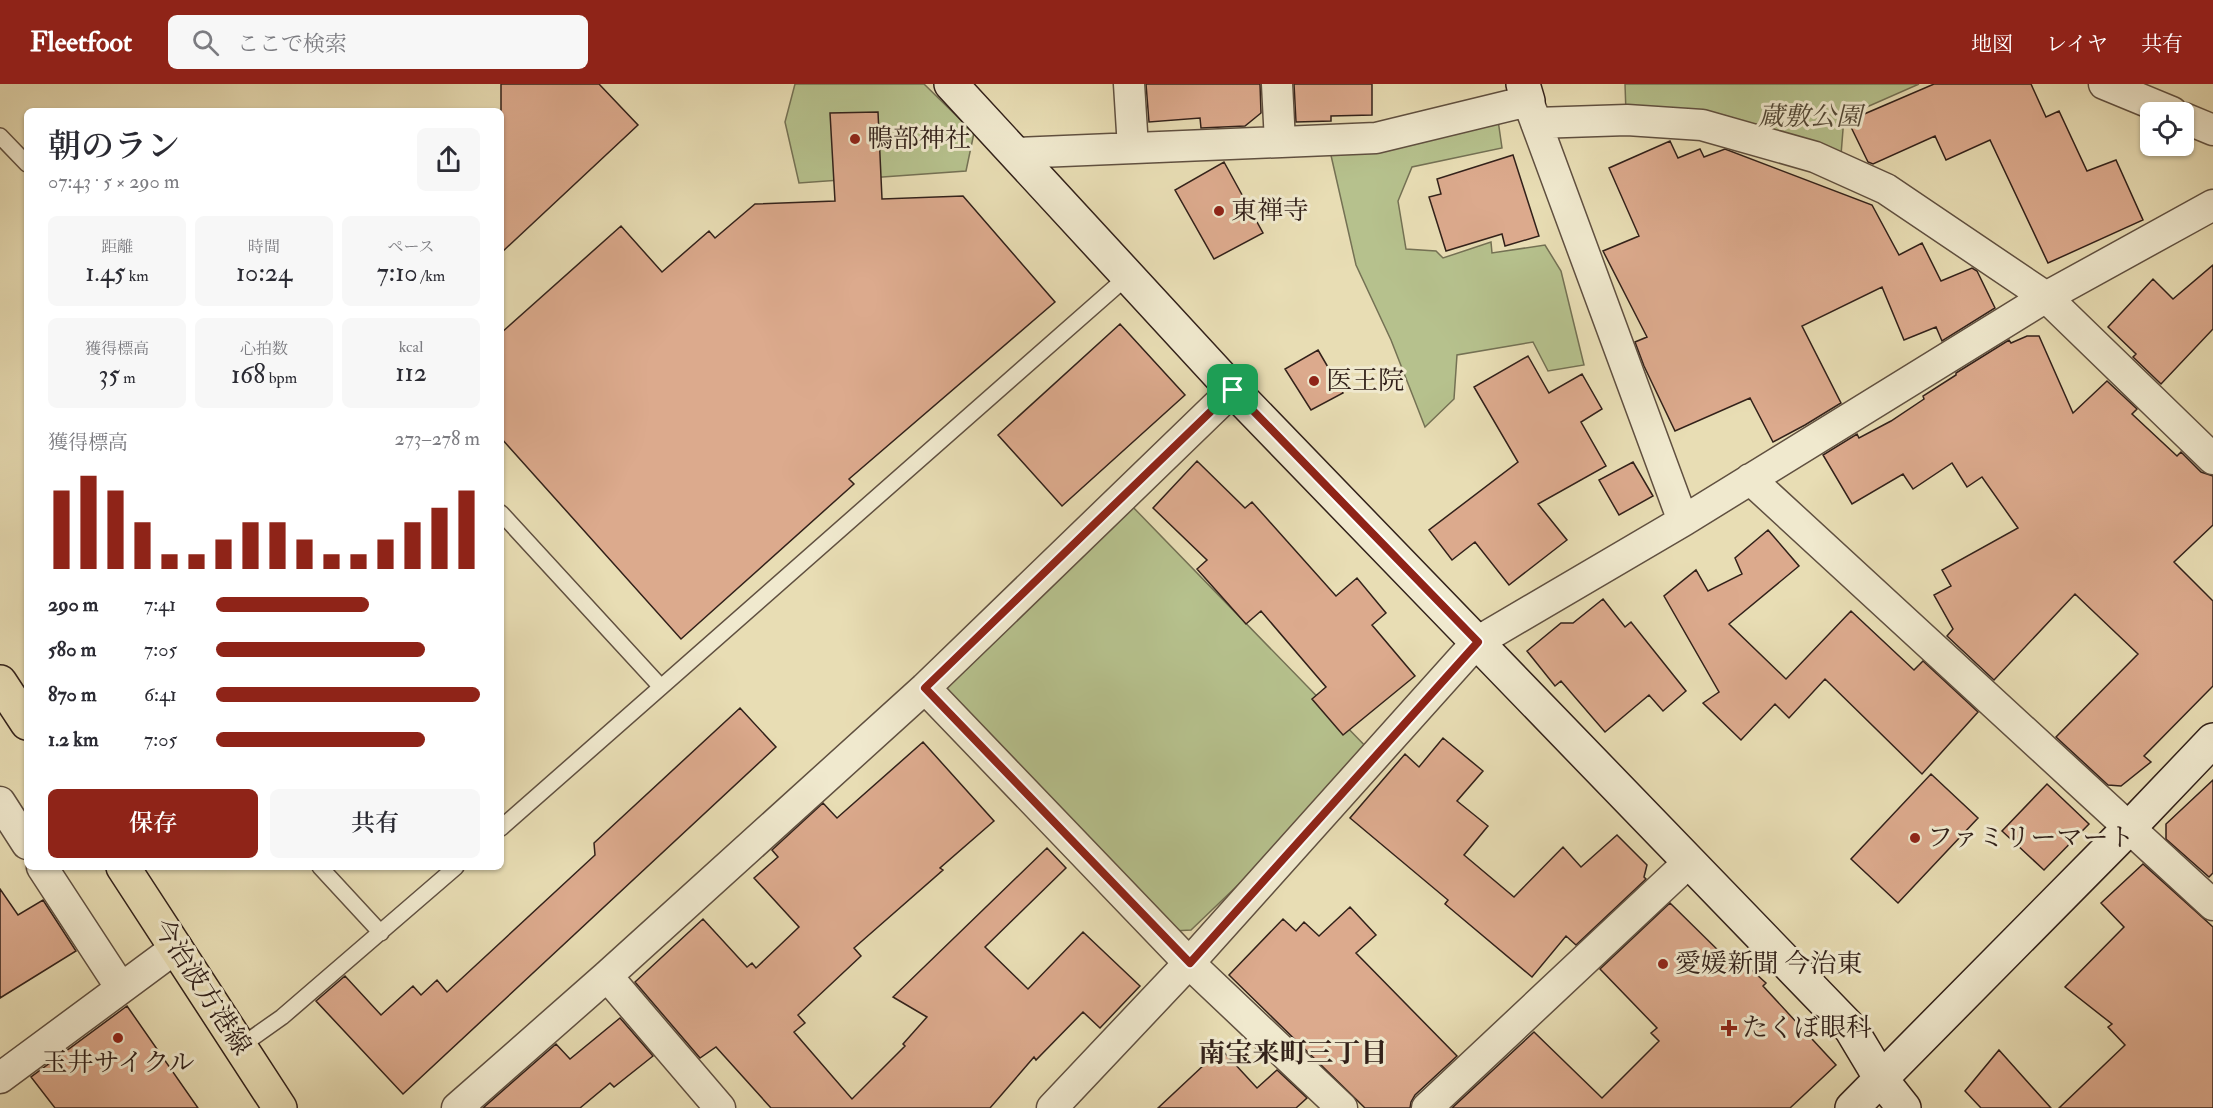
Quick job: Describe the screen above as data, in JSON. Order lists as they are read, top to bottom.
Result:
{
  "streets": {
    "main road": ["今治波方港線"]
  },
  "districts": ["南宝来町三丁目"],
  "parks": ["蔵敷公園"],
  "places": {
    "other": [
      "鴨部神社",
      "東禅寺",
      "医王院",
      "ファミリーマート",
      "愛媛新聞 今治東",
      "玉井サイクル"
    ],
    "health": ["たくぼ眼科"]
  },
  "page": {
    "header": "Fleetfoot",
    "search": "ここで検索",
    "nav": ["地図", "レイヤ", "共有"],
    "heading": ["朝のラン", "07:43 · 5 × 290 m"],
    "stats": [
      ["距離", "1.45 km"],
      ["時間", "10:24"],
      ["ペース", "7:10 /km"],
      ["獲得標高", "35 m"],
      ["心拍数", "168 bpm"],
      ["kcal", "112"]
    ],
    "chart": ["獲得標高", "273–278 m"],
    "list": [
      {
        "name": "290 m",
        "note": "7:41"
      },
      {
        "name": "580 m",
        "note": "7:05"
      },
      {
        "name": "870 m",
        "note": "6:41"
      },
      {
        "name": "1.2 km",
        "note": "7:05"
      }
    ],
    "buttons": ["保存", "共有"]
  }
}
